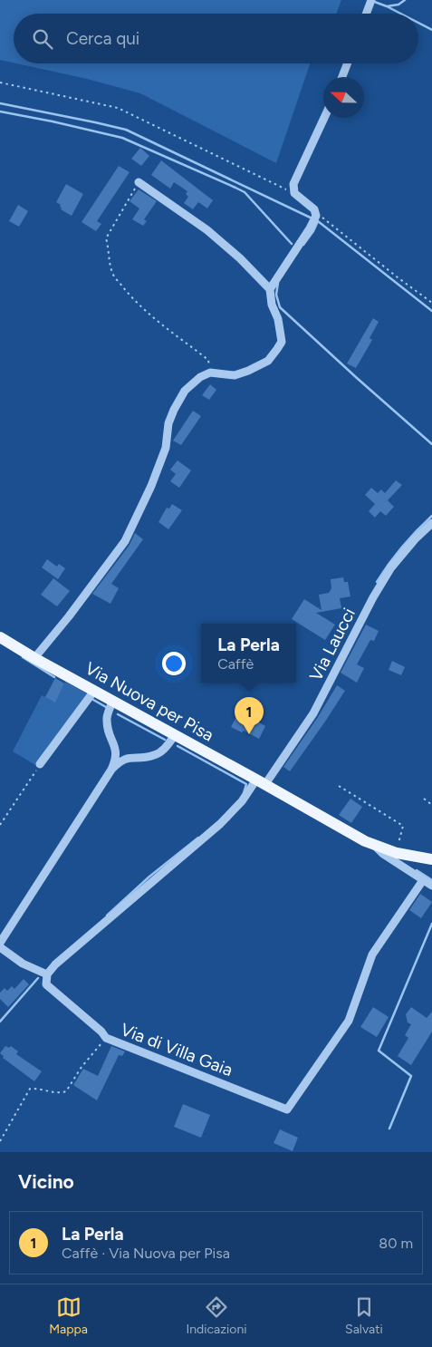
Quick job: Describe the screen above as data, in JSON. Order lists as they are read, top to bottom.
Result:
{
  "streets": {
    "main road": ["Via Nuova per Pisa"],
    "street": ["Via Laucci", "Via di Villa Gaia"]
  },
  "crossings": [
    ["Via Laucci", "Via Nuova per Pisa"]
  ],
  "north": "left",
  "page": {
    "search": "Cerca qui",
    "popup": ["La Perla", "Caffè"],
    "pins": "1",
    "heading": "Vicino",
    "list": [
      {
        "mark": "1",
        "name": "La Perla",
        "note": "Caffè · Via Nuova per Pisa",
        "value": "80 m"
      }
    ],
    "nav": ["Mappa", "Indicazioni", "Salvati"]
  }
}
